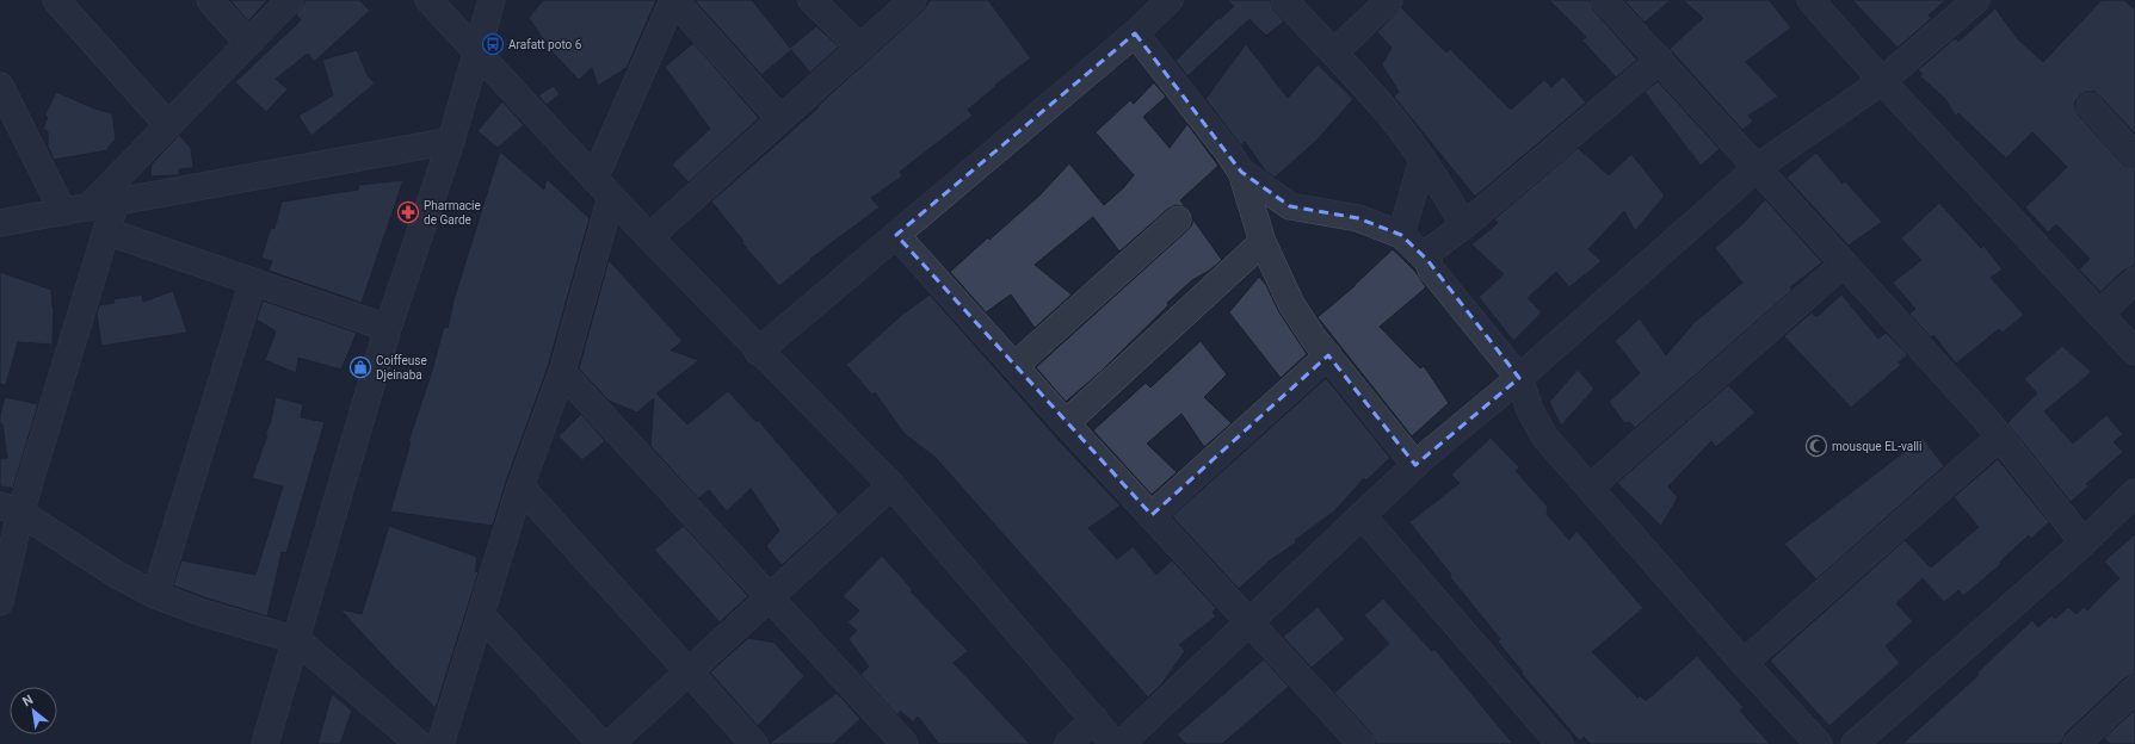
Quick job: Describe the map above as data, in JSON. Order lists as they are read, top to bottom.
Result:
{
  "places": {
    "bus stop": ["Arafatt poto 6"],
    "pharmacy": ["Pharmacie de Garde"],
    "shop": ["Coiffeuse Djeinaba"],
    "mosque": ["mousque EL-valli"]
  },
  "north": "top left"
}
